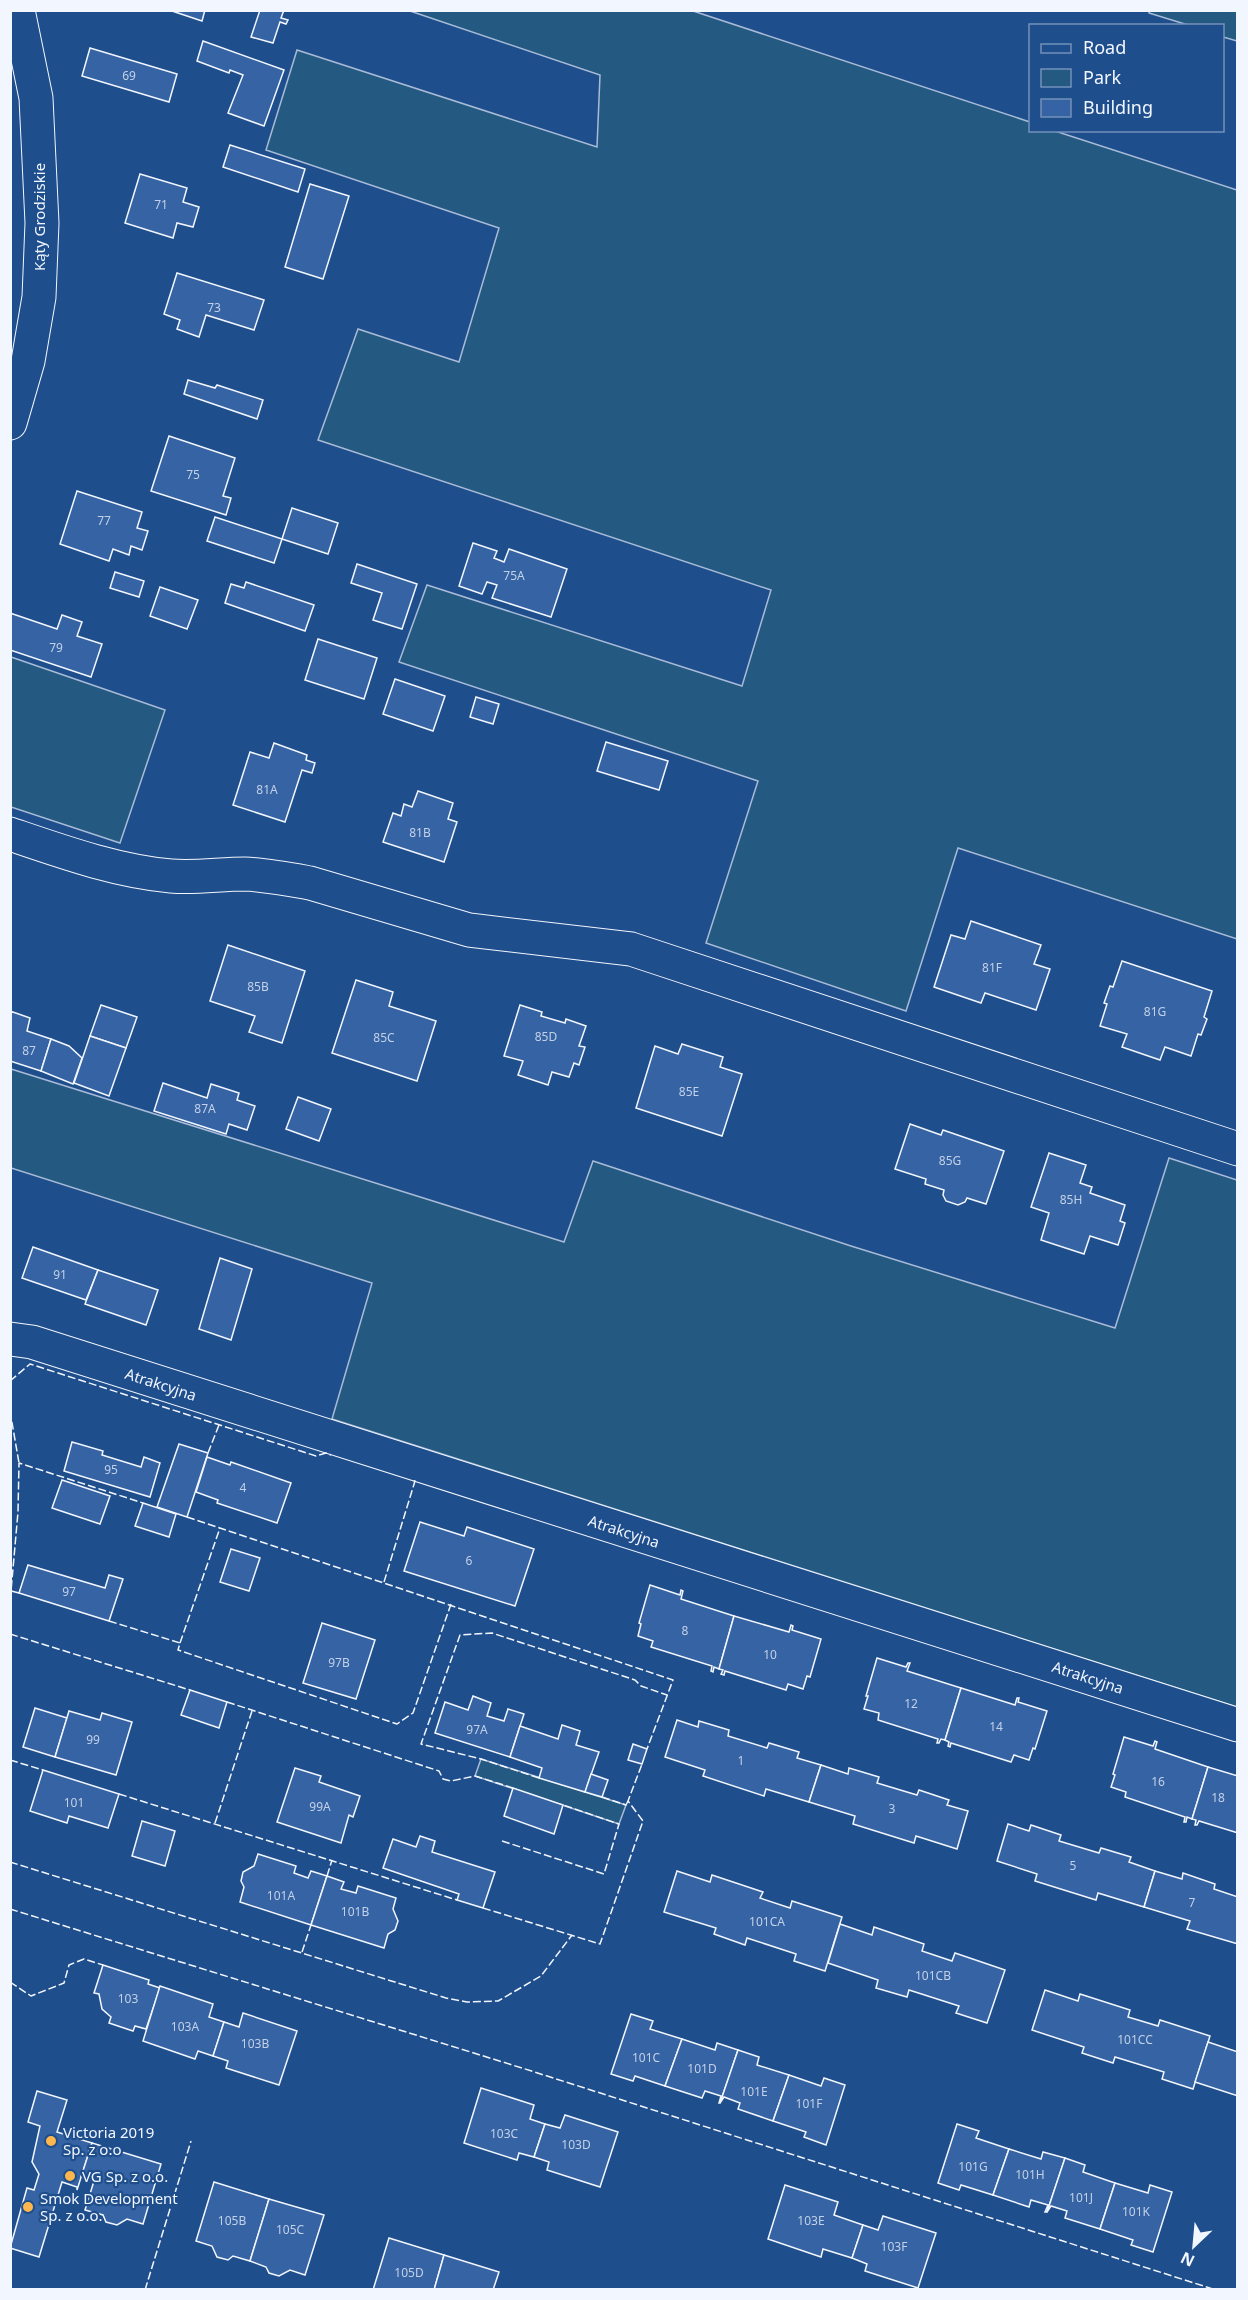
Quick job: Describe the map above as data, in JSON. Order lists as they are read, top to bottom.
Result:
{
  "streets": {
    "street": ["Kąty Grodziskie", "Atrakcyjna"]
  },
  "places": ["Victoria 2019 Sp. z o.o", "VG Sp. z o.o.", "Smok Development Sp. z o.o."],
  "house_numbers": [
    "69",
    "71",
    "73",
    "75",
    "77",
    "75A",
    "79",
    "81A",
    "81B",
    "81F",
    "85B",
    "81G",
    "85D",
    "85C",
    "87",
    "85E",
    "87A",
    "85G",
    "85H",
    "91",
    "95",
    "4",
    "6",
    "97",
    "8",
    "10",
    "97B",
    "12",
    "14",
    "97A",
    "99",
    "1",
    "16",
    "18",
    "101",
    "99A",
    "3",
    "5",
    "101A",
    "7",
    "101B",
    "101CA",
    "101CB",
    "103",
    "103A",
    "101CC",
    "103B",
    "101C",
    "101D",
    "101E",
    "101F",
    "103C",
    "103D",
    "101G",
    "101H",
    "101J",
    "101K",
    "105B",
    "103E",
    "105C",
    "103F",
    "105D"
  ],
  "legend": ["Road", "Park", "Building"],
  "north": "bottom left"
}
